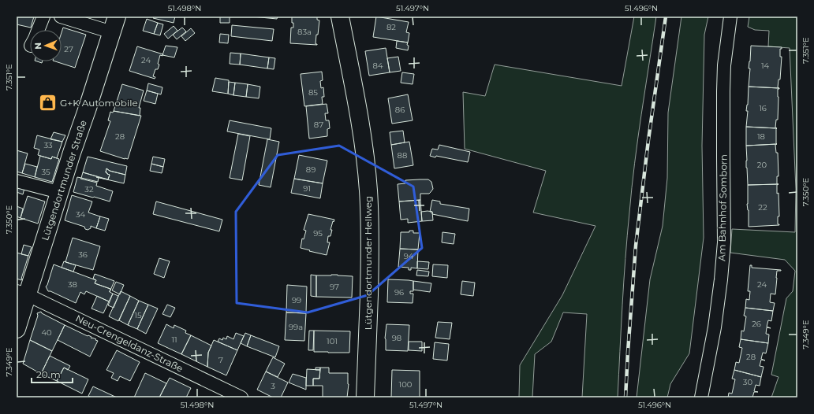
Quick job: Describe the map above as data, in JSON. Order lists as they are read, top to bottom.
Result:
{
  "streets": {
    "main road": ["Lütgendortmunder Straße", "Lütgendortmunder Hellweg"],
    "street": ["Am Bahnhof Somborn", "Neu-Crengeldanz-Straße"]
  },
  "crossings": [
    ["Lütgendortmunder Straße", "Neu-Crengeldanz-Straße"]
  ],
  "places": {
    "shop": ["G+K Automobile"]
  },
  "house_numbers": [
    "82",
    "83a",
    "27",
    "24",
    "84",
    "14",
    "85",
    "16",
    "86",
    "87",
    "28",
    "18",
    "33",
    "88",
    "20",
    "89",
    "35",
    "91",
    "32",
    "22",
    "34",
    "95",
    "36",
    "94",
    "38",
    "24",
    "97",
    "96",
    "99",
    "15",
    "26",
    "99a",
    "40",
    "98",
    "11",
    "101",
    "28",
    "7",
    "30",
    "100",
    "3"
  ],
  "scale_bar": "20 m",
  "north": "left",
  "coordinates": [
    "51.498°N",
    "51.497°N",
    "51.496°N",
    "7.351°E",
    "7.350°E",
    "7.349°E"
  ]
}
